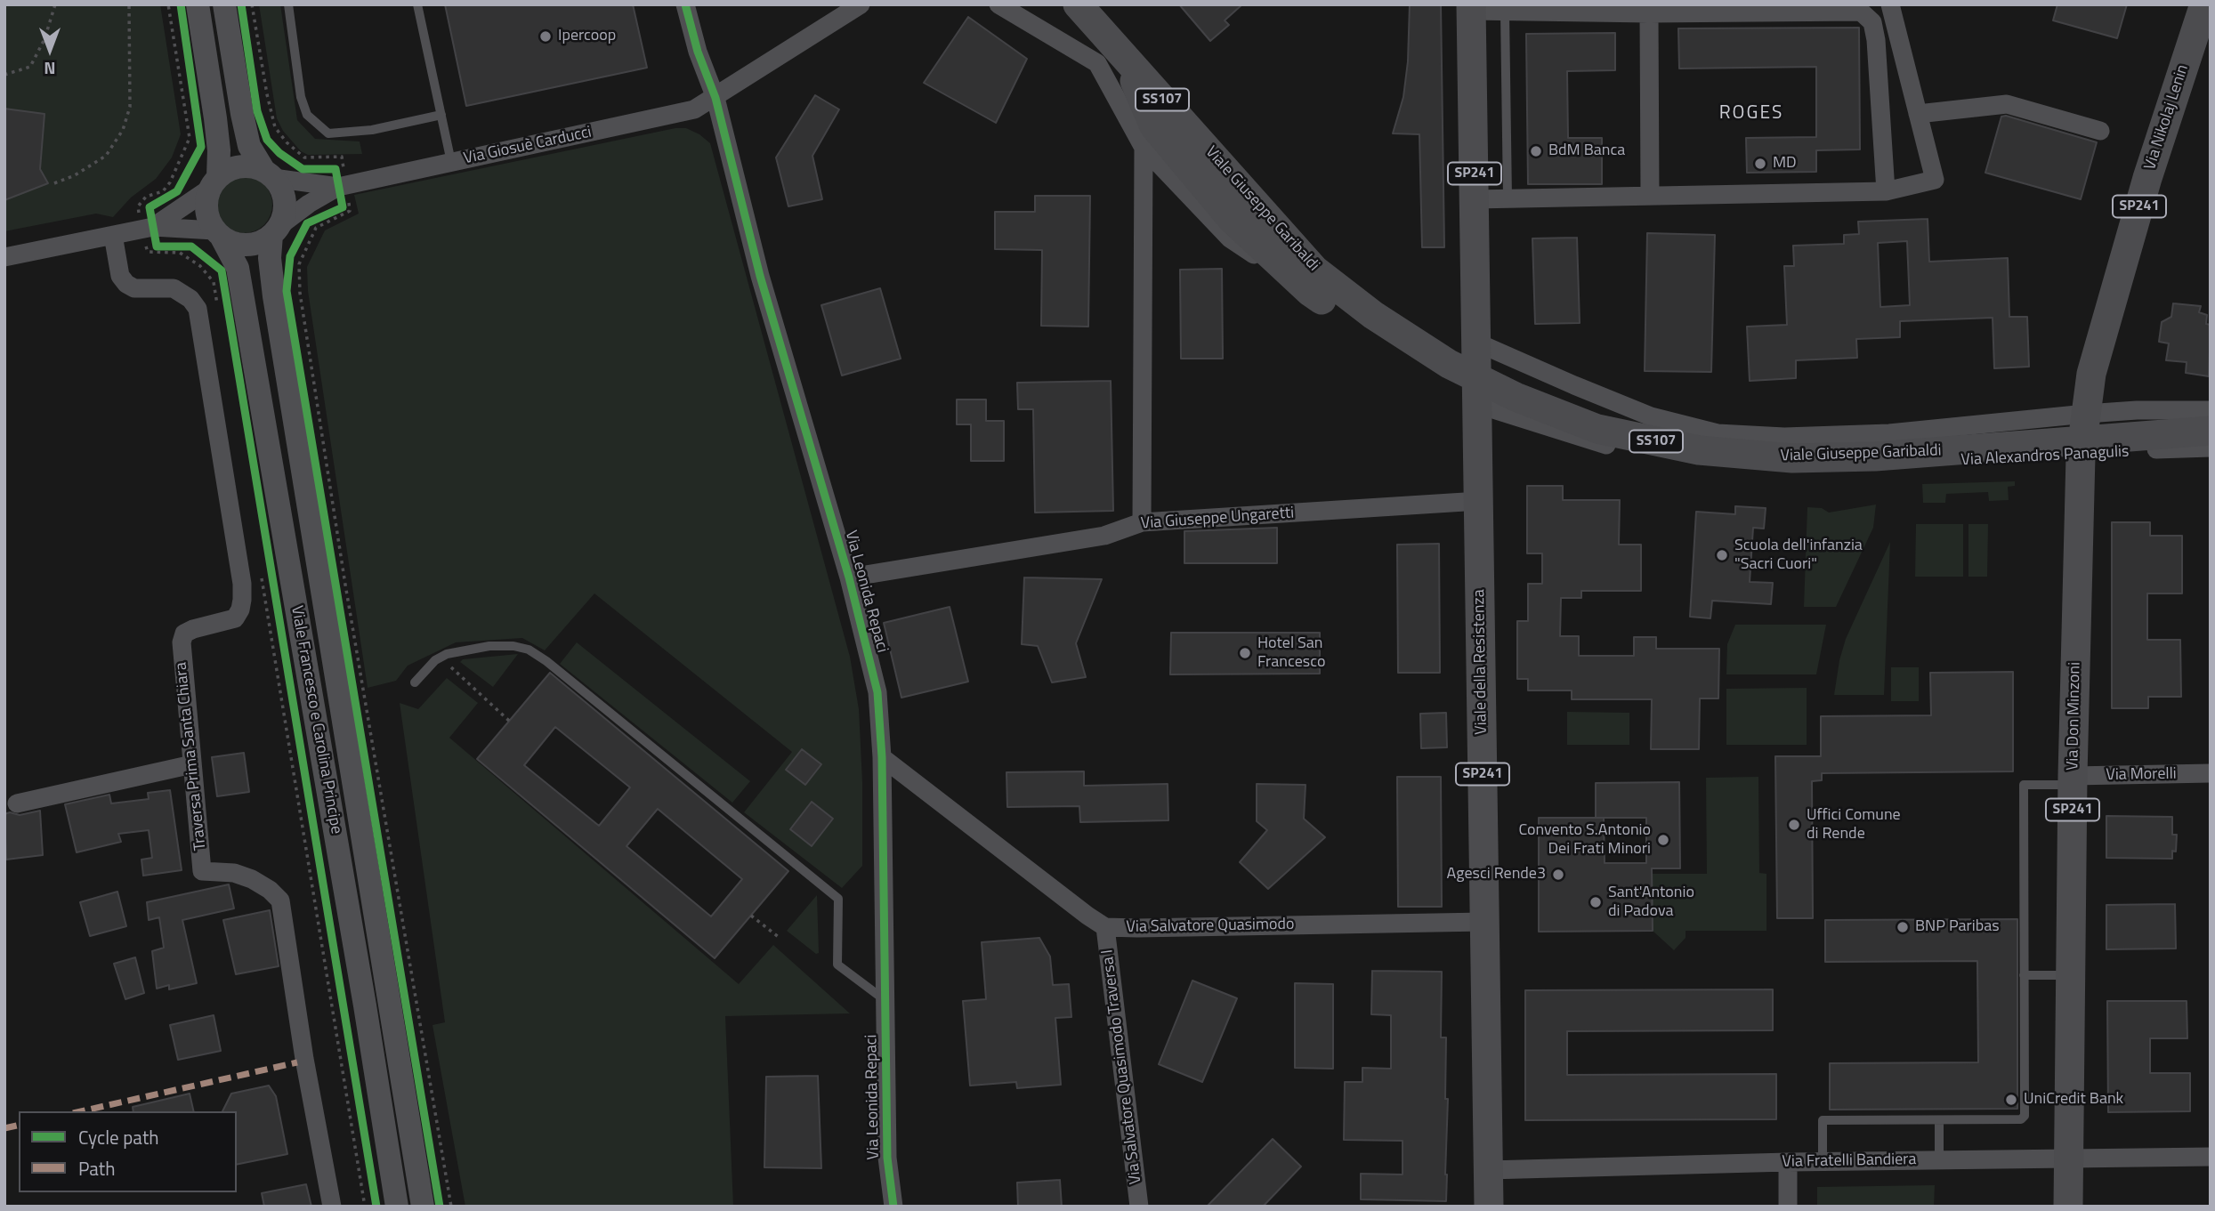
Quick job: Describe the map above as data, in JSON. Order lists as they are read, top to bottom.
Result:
{
  "streets": {
    "main road": [
      "SS107",
      "Via Nikolaj Lenin",
      "SP241",
      "Viale Giuseppe Garibaldi",
      "Viale della Resistenza",
      "Via Don Minzoni"
    ],
    "street": [
      "Via Giosuè Carducci",
      "Via Alexandros Panagulis",
      "Via Giuseppe Ungaretti",
      "Via Leonida Repaci",
      "Viale Francesco e Carolina Principe",
      "Traversa Prima Santa Chiara",
      "Via Morelli",
      "Via Salvatore Quasimodo",
      "Via Salvatore Quasimodo Traversa I",
      "Via Fratelli Bandiera"
    ]
  },
  "crossings": [
    ["Via Nikolaj Lenin", "Via Don Minzoni"],
    ["Via Giosuè Carducci", "Via Leonida Repaci"],
    ["Via Giosuè Carducci", "Viale Francesco e Carolina Principe"],
    ["SP241", "Viale della Resistenza"],
    ["Via Alexandros Panagulis", "Viale della Resistenza"],
    ["Via Alexandros Panagulis", "Via Don Minzoni"],
    ["Via Giuseppe Ungaretti", "Via Leonida Repaci"],
    ["Via Giuseppe Ungaretti", "Viale della Resistenza"],
    ["Via Leonida Repaci", "Via Salvatore Quasimodo"],
    ["Viale della Resistenza", "Via Salvatore Quasimodo"],
    ["Viale della Resistenza", "Via Fratelli Bandiera"],
    ["Via Don Minzoni", "Via Morelli"],
    ["Via Don Minzoni", "Via Fratelli Bandiera"],
    ["Via Salvatore Quasimodo", "Via Salvatore Quasimodo Traversa I"]
  ],
  "districts": ["ROGES"],
  "places": [
    "Ipercoop",
    "BdM Banca",
    "MD",
    "Scuola dell'infanzia \"Sacri Cuori\"",
    "Hotel San Francesco",
    "Uffici Comune di Rende",
    "Convento S.Antonio Dei Frati Minori",
    "Agesci Rende3",
    "Sant'Antonio di Padova",
    "BNP Paribas",
    "UniCredit Bank"
  ],
  "legend": ["Cycle path", "Path"],
  "north": "bottom"
}
